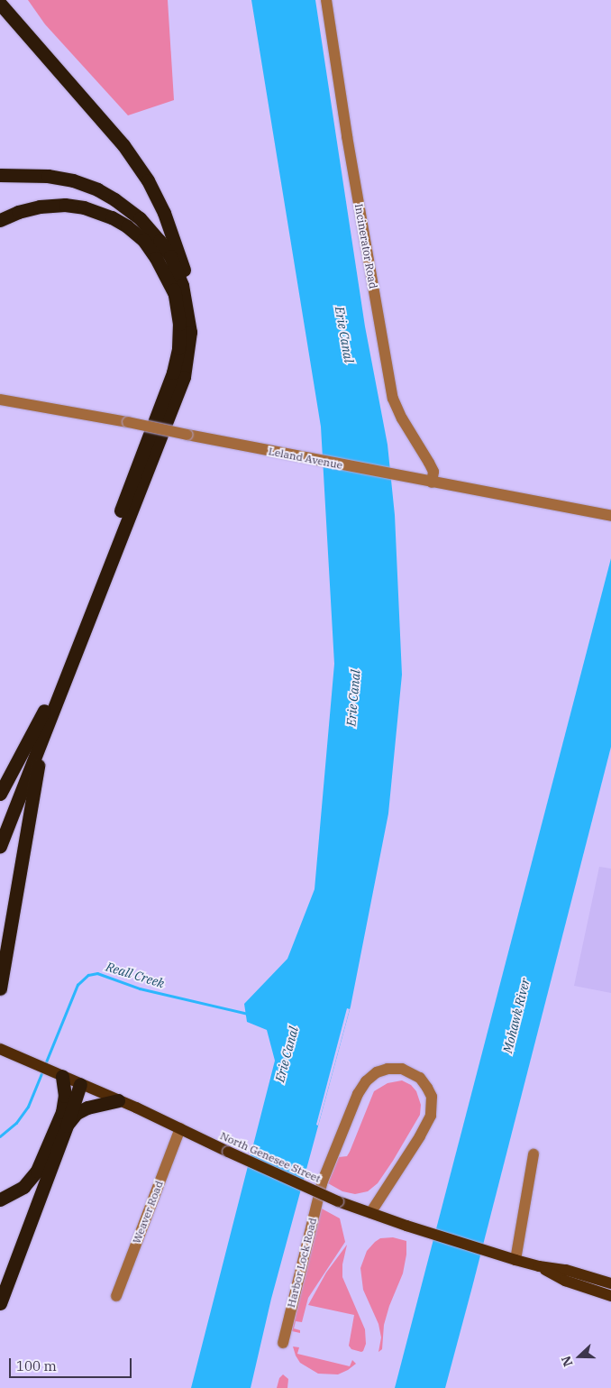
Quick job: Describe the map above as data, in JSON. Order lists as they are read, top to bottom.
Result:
{
  "streets": {
    "main road": ["North Genesee Street"],
    "street": [
      "Incinerator Road",
      "Leland Avenue",
      "Weaver Road",
      "Harbor Lock Road"
    ]
  },
  "crossings": [
    ["Incinerator Road", "Leland Avenue"],
    ["North Genesee Street", "Weaver Road"],
    ["North Genesee Street", "Harbor Lock Road"]
  ],
  "water": ["Erie Canal", "Reall Creek", "Mohawk River"],
  "scale_bar": "100 m",
  "north": "left"
}
